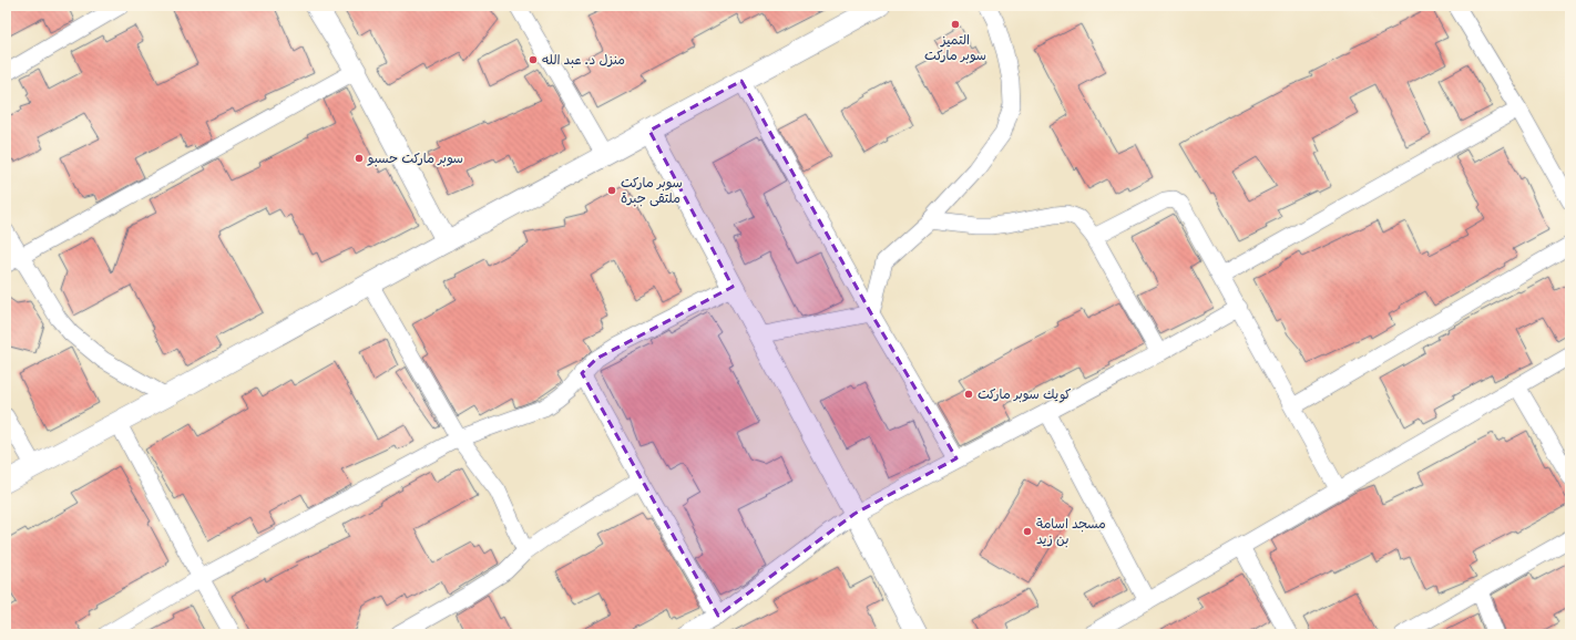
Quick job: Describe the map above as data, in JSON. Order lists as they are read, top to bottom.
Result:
{
  "places": [
    "التميز سوبر ماركت",
    "منزل د. عبد الله",
    "سوبر ماركت حسبو",
    "سوبر ماركت ملتقى جبرة",
    "كويك سوبر ماركت",
    "مسجد اسامة بن زيد"
  ]
}
